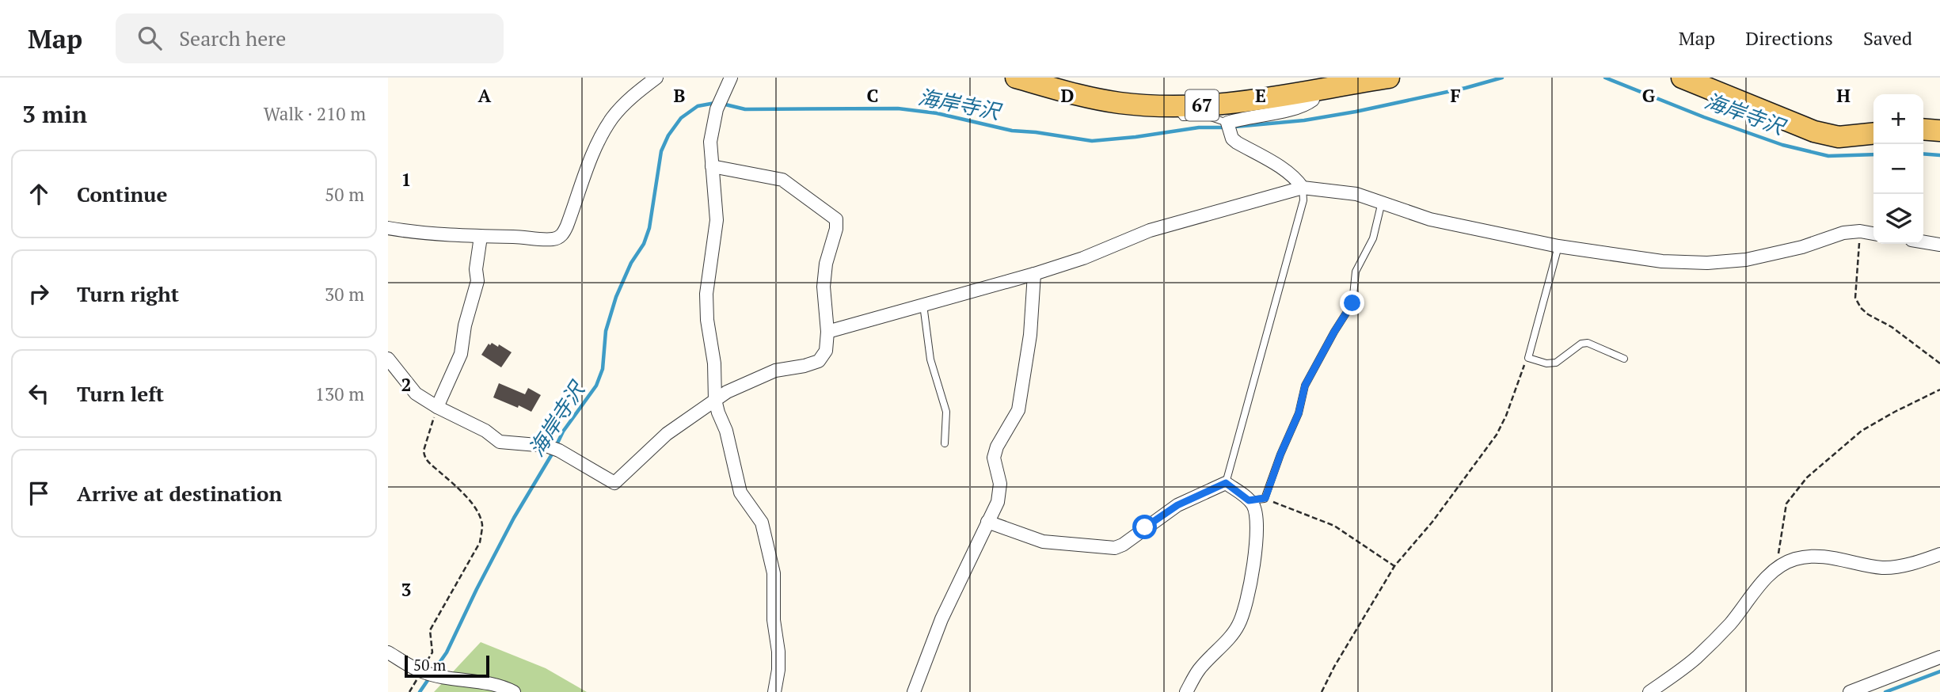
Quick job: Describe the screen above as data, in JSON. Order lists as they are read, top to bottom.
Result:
{
  "streets": {
    "main road": ["67"]
  },
  "water": ["海岸寺沢"],
  "scale_bar": "50 m",
  "page": {
    "header": "Map",
    "search": "Search here",
    "nav": ["Map", "Directions", "Saved"],
    "heading": ["3 min", "Walk · 210 m"],
    "map_buttons": ["+", "−"],
    "list": [
      ["Continue", "50 m"],
      ["Turn right", "30 m"],
      ["Turn left", "130 m"],
      "Arrive at destination"
    ],
    "scale": "50 m"
  },
  "grid": {
    "columns": [
      "A",
      "B",
      "C",
      "D",
      "E",
      "F",
      "G",
      "H"
    ],
    "rows": ["1", "2", "3"]
  }
}
